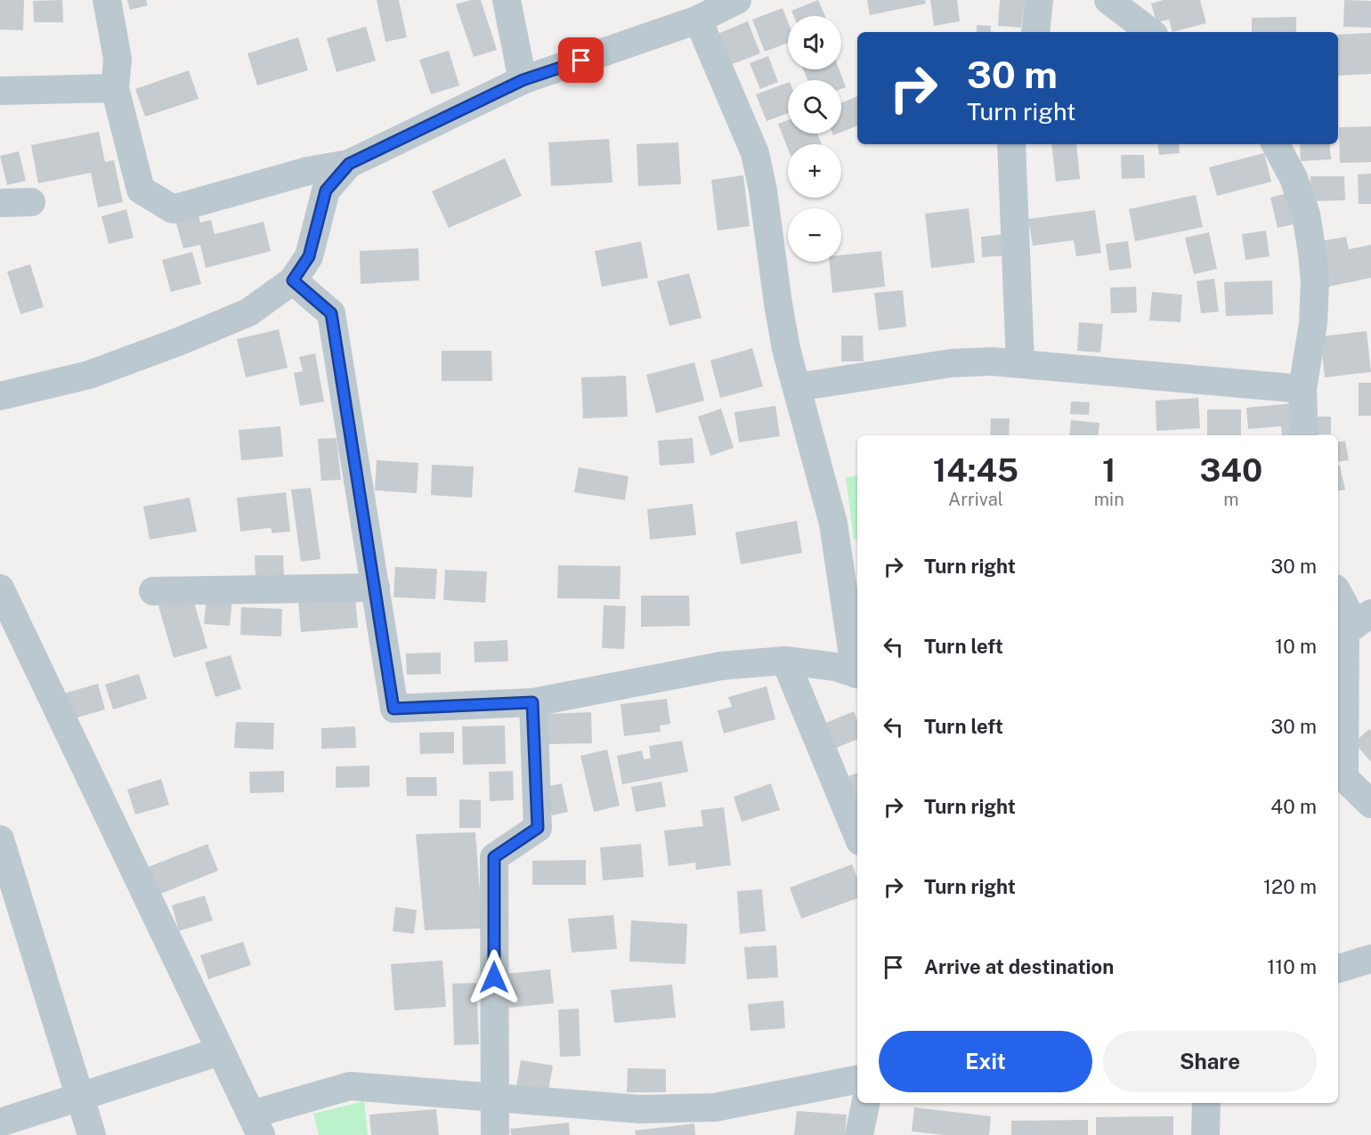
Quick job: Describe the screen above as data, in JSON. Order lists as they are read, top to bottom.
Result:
{
  "page": {
    "map_buttons": ["+", "−"],
    "turn": ["30 m", "Turn right"],
    "eta": [
      "14:45",
      "Arrival",
      "1",
      "min",
      "340",
      "m"
    ],
    "list": [
      {
        "name": "Turn right",
        "value": "30 m"
      },
      {
        "name": "Turn left",
        "value": "10 m"
      },
      {
        "name": "Turn left",
        "value": "30 m"
      },
      {
        "name": "Turn right",
        "value": "40 m"
      },
      {
        "name": "Turn right",
        "value": "120 m"
      },
      {
        "name": "Arrive at destination",
        "value": "110 m"
      }
    ],
    "buttons": ["Exit", "Share"]
  }
}
